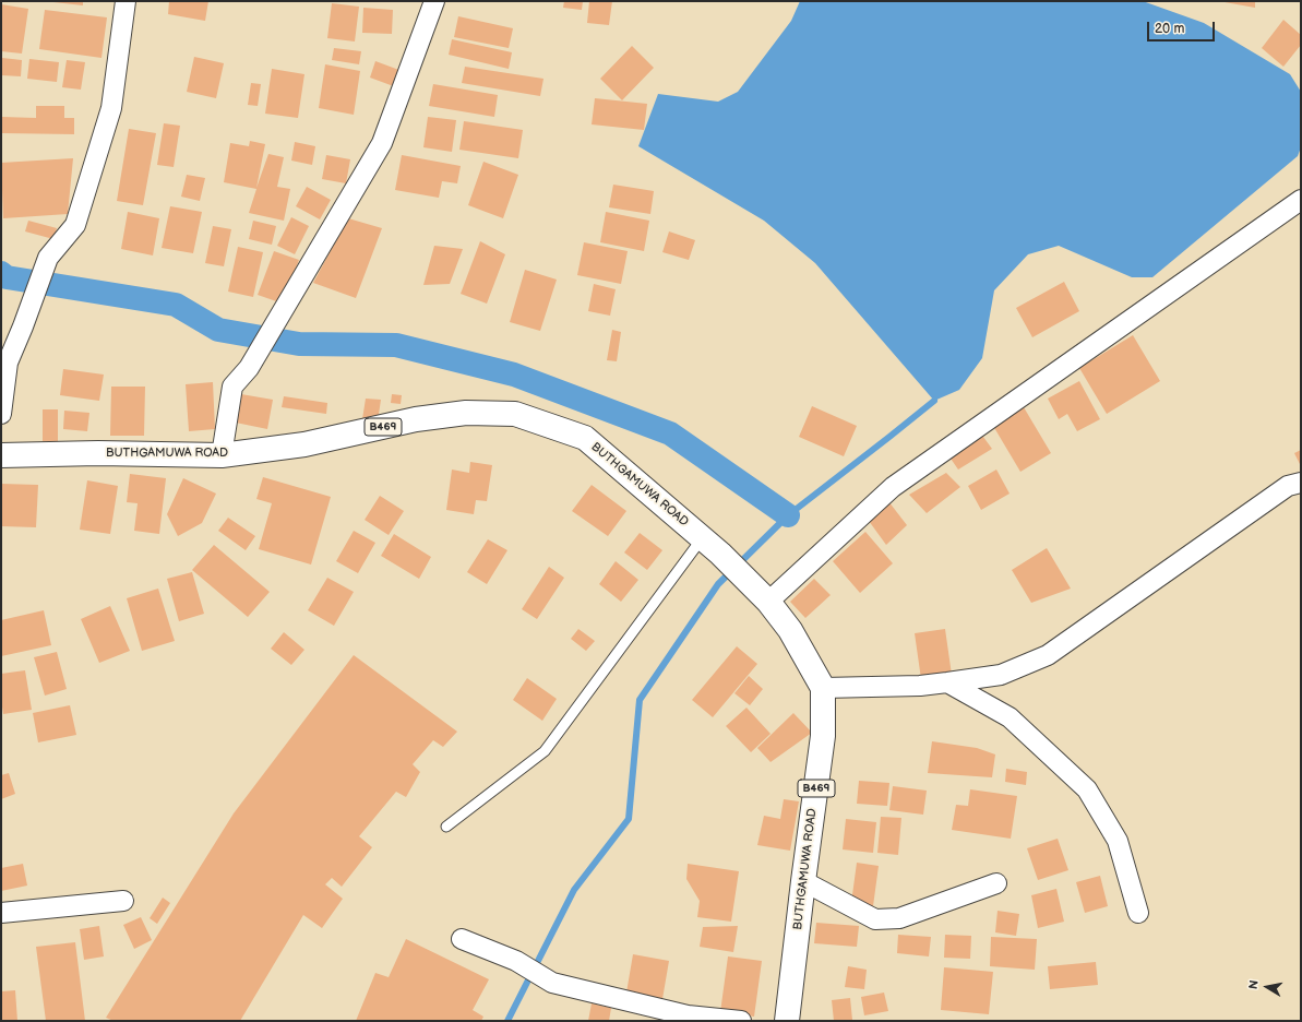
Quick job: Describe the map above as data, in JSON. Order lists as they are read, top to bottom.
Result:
{
  "streets": {
    "main road": ["B469", "BUTHGAMUWA ROAD"]
  },
  "scale_bar": "20 m",
  "north": "left"
}
